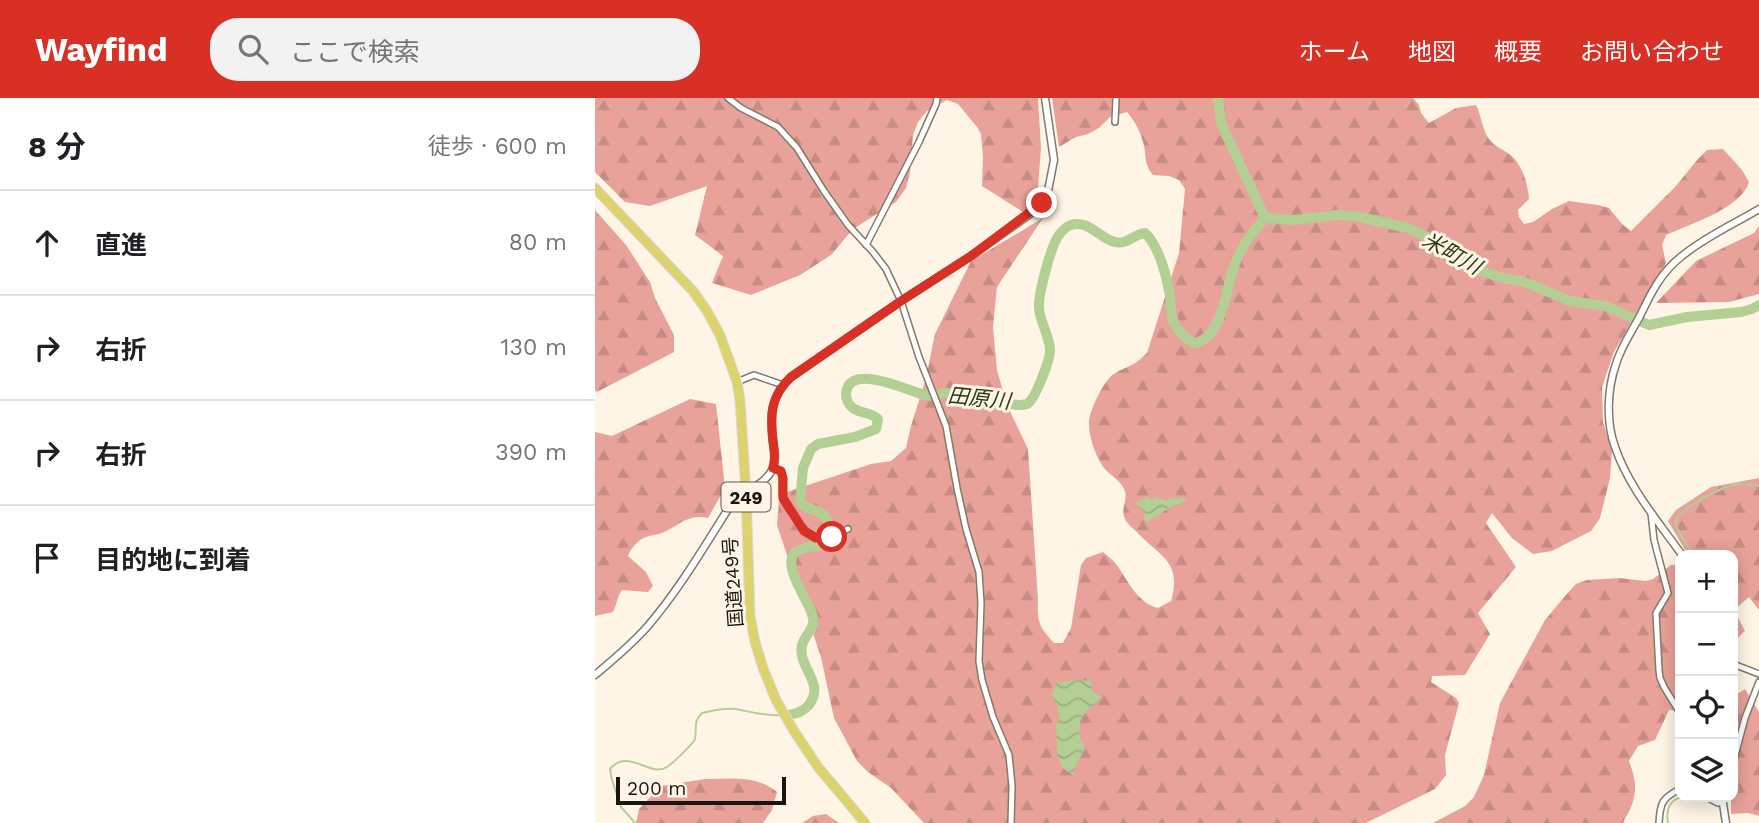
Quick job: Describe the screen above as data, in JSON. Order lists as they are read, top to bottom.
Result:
{
  "streets": {
    "highway": ["249", "国道249号"]
  },
  "water": ["米町川", "田原川"],
  "scale_bar": "200 m",
  "page": {
    "header": "Wayfind",
    "search": "ここで検索",
    "nav": [
      "ホーム",
      "地図",
      "概要",
      "お問い合わせ"
    ],
    "heading": ["8 分", "徒歩 · 600 m"],
    "list": [
      ["直進", "80 m"],
      ["右折", "130 m"],
      ["右折", "390 m"],
      "目的地に到着"
    ],
    "map_buttons": ["+", "−"],
    "scale": "200 m"
  }
}
